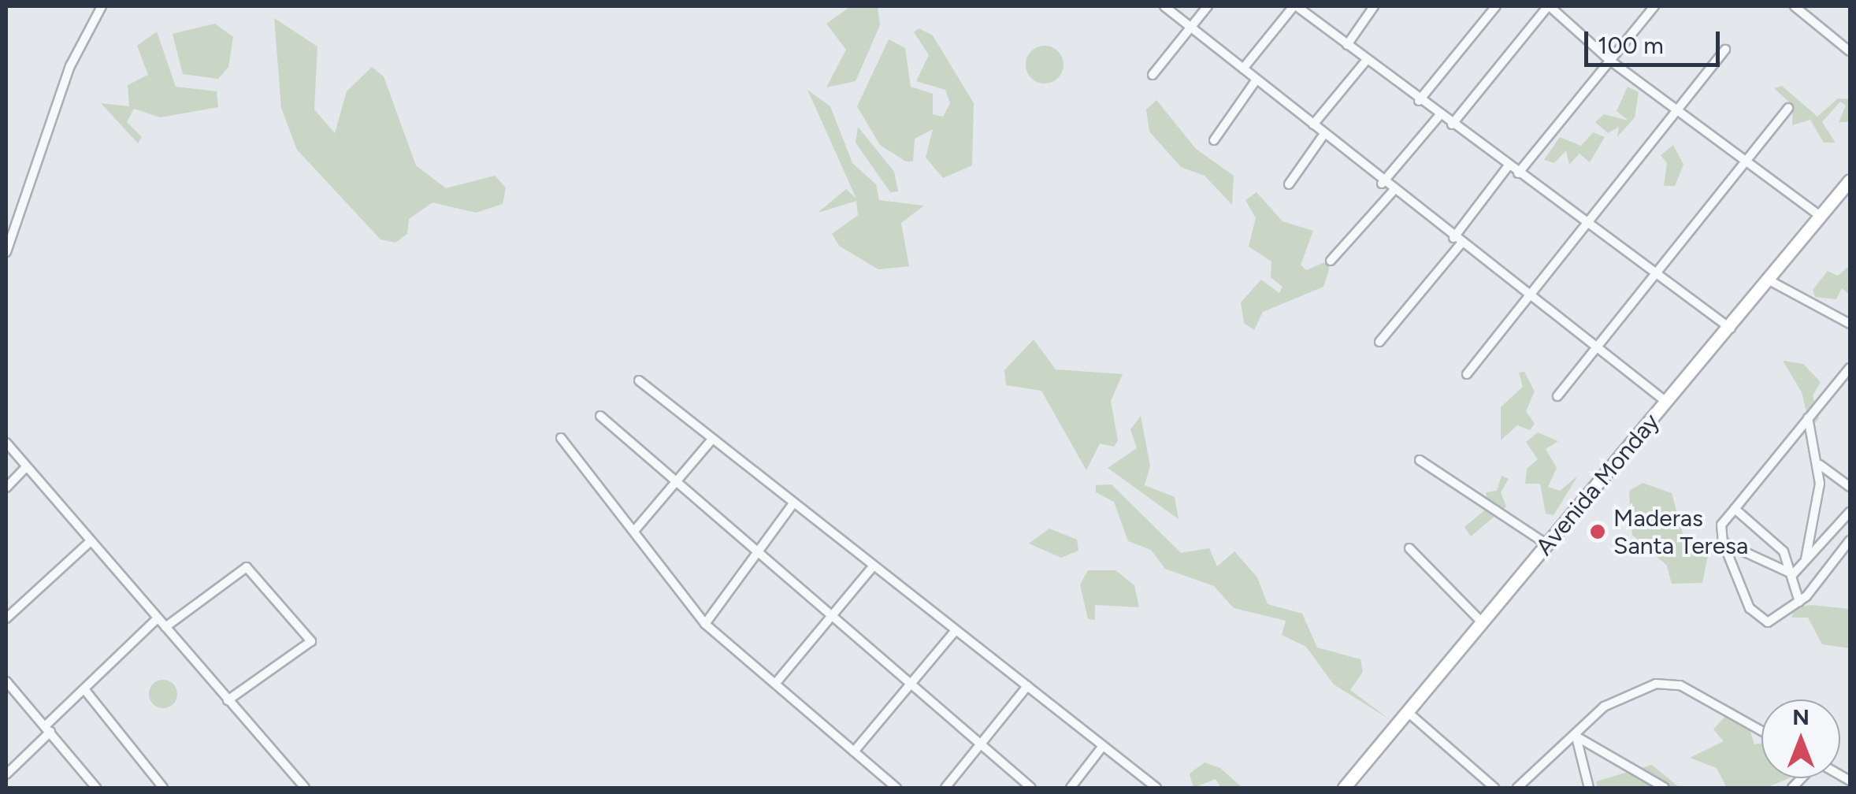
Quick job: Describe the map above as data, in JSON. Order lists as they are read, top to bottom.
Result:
{
  "streets": {
    "main road": ["Avenida Monday"]
  },
  "places": ["Maderas Santa Teresa"],
  "scale_bar": "100 m",
  "north": "top"
}
